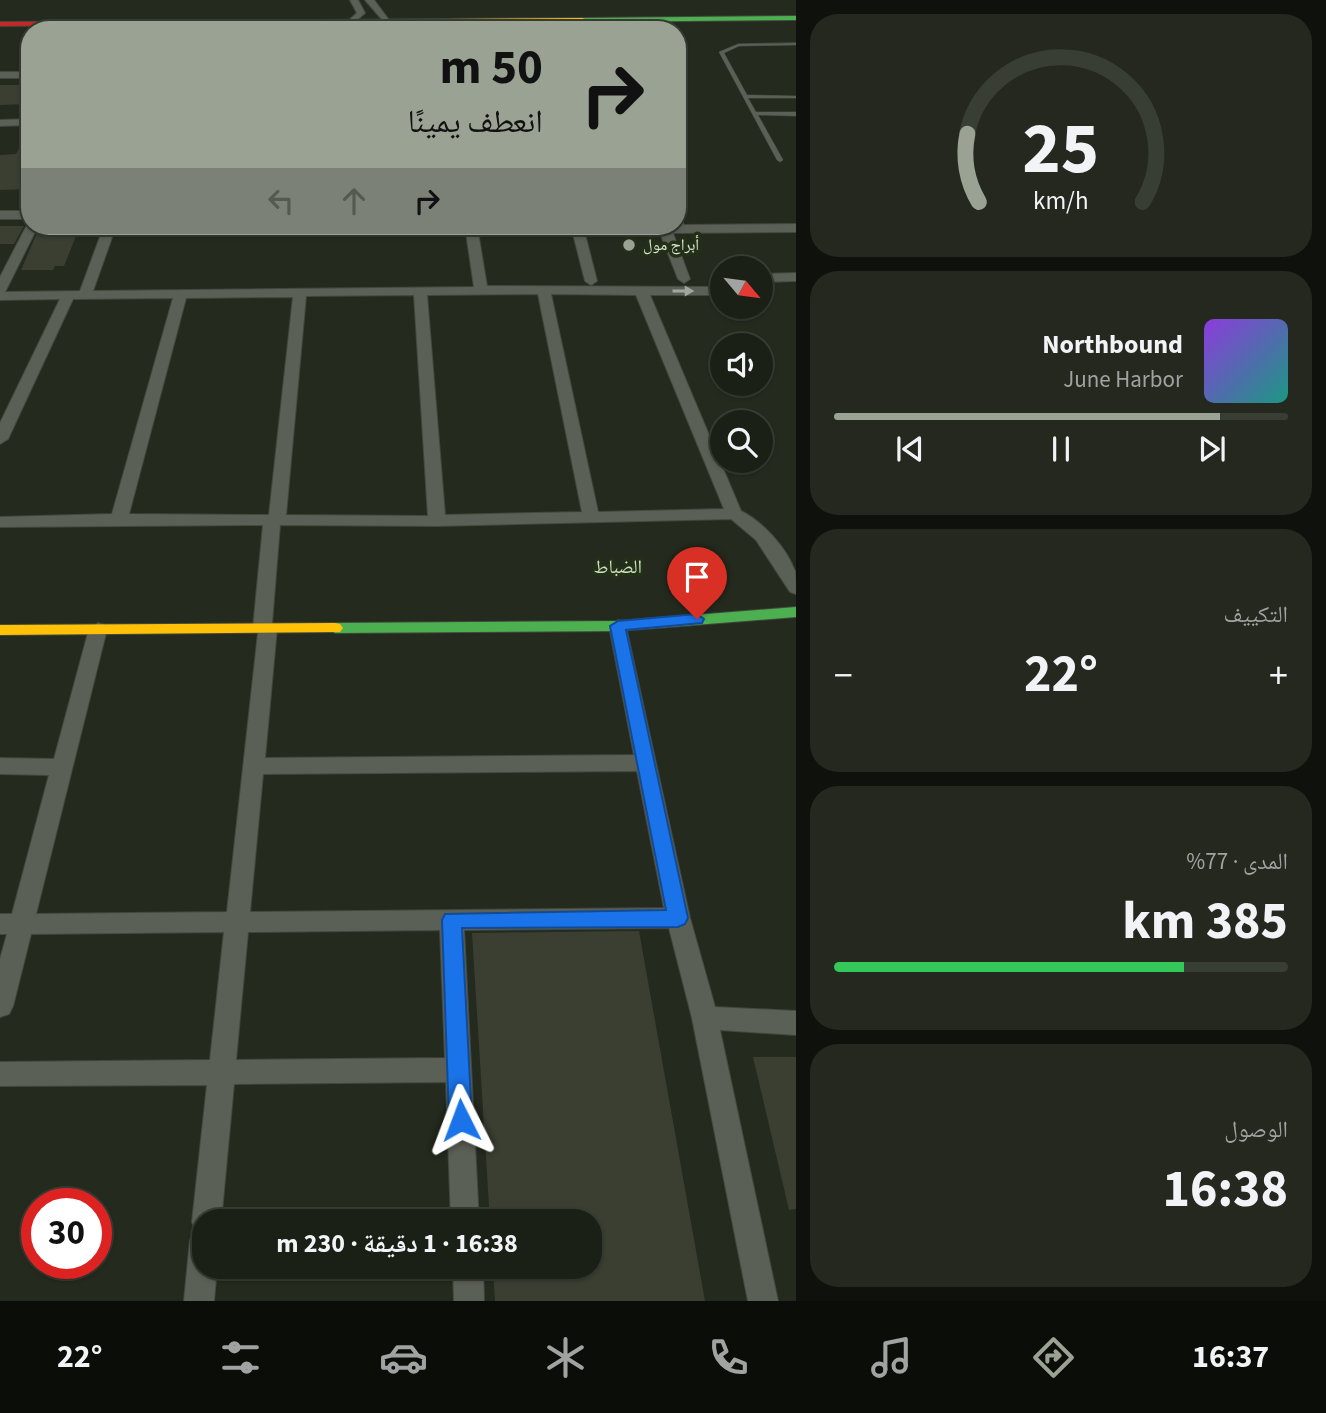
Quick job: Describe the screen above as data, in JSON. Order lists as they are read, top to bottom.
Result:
{
  "districts": ["الضباط"],
  "places": ["أبراج مول"],
  "north": "bottom right",
  "page": {
    "turn": ["50 m", "انعطف يمينًا"],
    "song": ["Northbound", "June Harbor"],
    "tile": [
      "التكييف",
      ["المدى · 77%", "385 km"],
      ["الوصول", "16:38"]
    ],
    "heat": ["−", "22°", "+"],
    "limit": "30",
    "trip": "16:38 · 1 دقيقة · 230 m",
    "tabs": ["16:37", "22°"],
    "gauge": ["25", "km/h"]
  }
}
